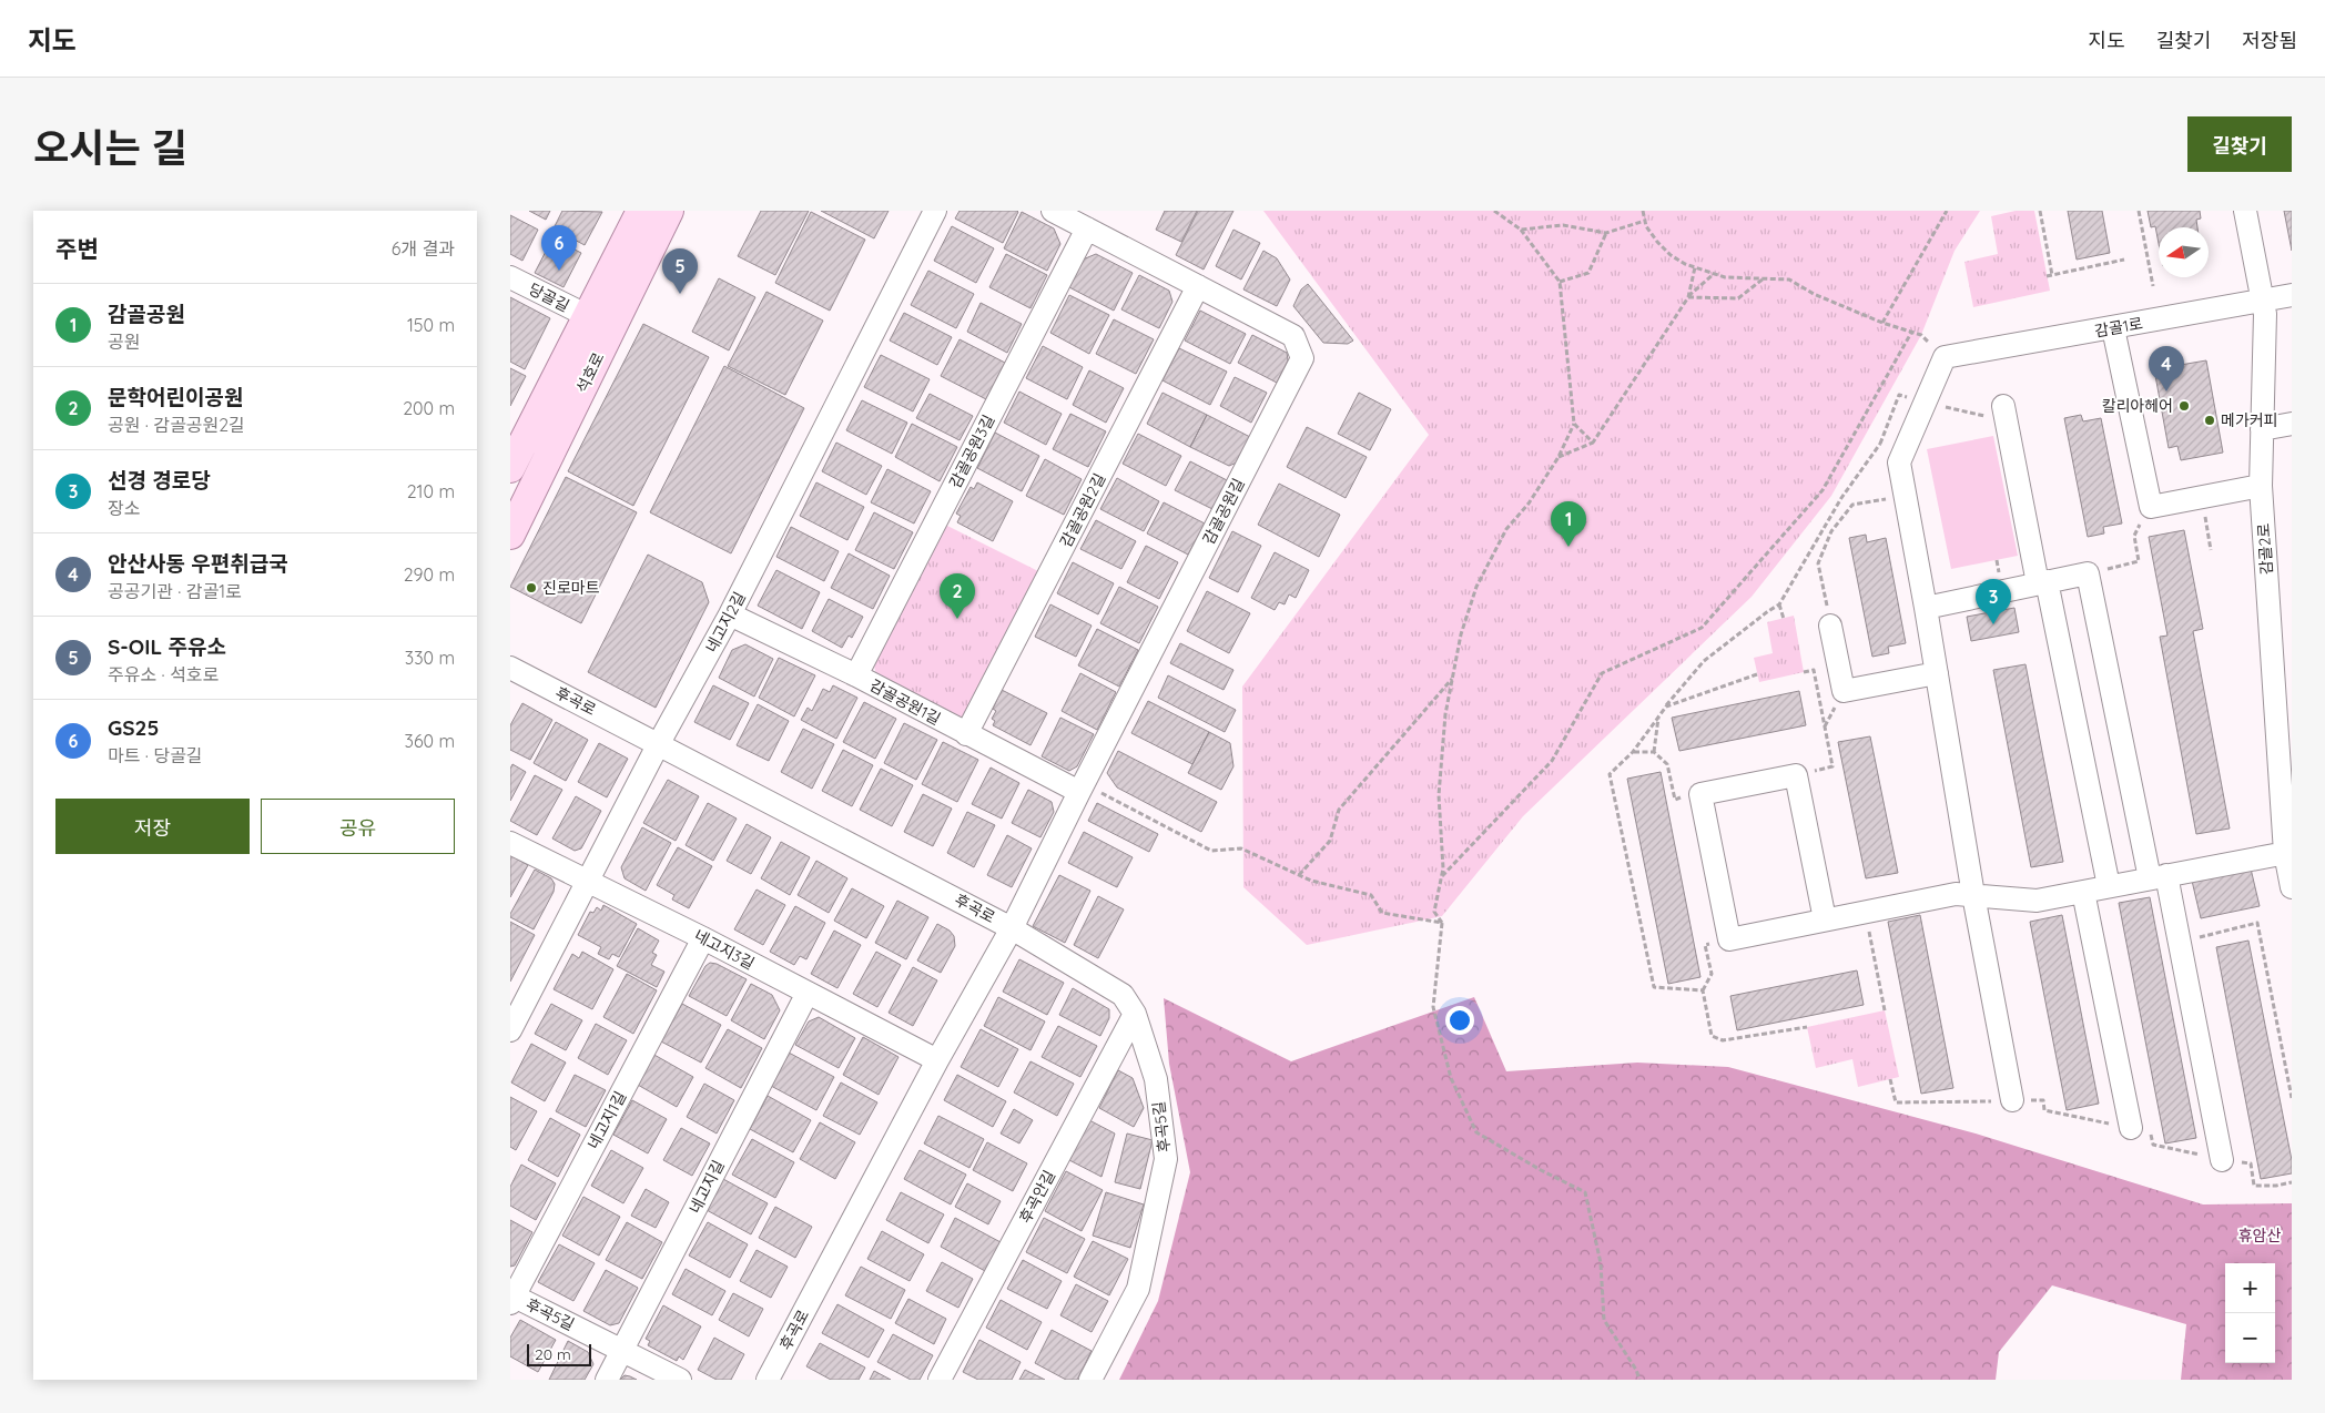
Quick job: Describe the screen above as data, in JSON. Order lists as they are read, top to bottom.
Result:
{
  "streets": {
    "main road": ["석호로"],
    "street": [
      "당골길",
      "감골1로",
      "감골공원3길",
      "감골공원2길",
      "감골공원길",
      "감골2로",
      "네고지2길",
      "후곡로",
      "감골공원1길",
      "네고지3길",
      "네고지1길",
      "후곡5길",
      "네고지길",
      "후곡안길"
    ]
  },
  "crossings": [
    ["당골길", "석호로"],
    ["감골1로", "감골2로"],
    ["감골공원3길", "감골공원길"],
    ["감골공원3길", "감골공원1길"],
    ["감골공원2길", "감골공원길"],
    ["감골공원2길", "감골공원1길"],
    ["감골공원길", "후곡로"],
    ["감골공원길", "감골공원1길"],
    ["감골공원길", "후곡5길"],
    ["네고지2길", "후곡로"],
    ["네고지2길", "감골공원1길"],
    ["네고지2길", "네고지3길"],
    ["후곡로", "네고지3길"],
    ["후곡로", "후곡5길"],
    ["네고지3길", "네고지1길"],
    ["네고지3길", "네고지길"],
    ["네고지1길", "후곡5길"],
    ["후곡5길", "네고지길"],
    ["후곡5길", "후곡안길"]
  ],
  "parks": ["휴암산"],
  "places": ["칼리아헤어", "메가커피", "진로마트"],
  "scale_bar": "20 m",
  "north": "left",
  "page": {
    "header": "지도",
    "nav": ["지도", "길찾기", "저장됨"],
    "title": "오시는 길",
    "buttons": [
      "길찾기",
      ["저장", "공유"]
    ],
    "heading": ["주변", "6개 결과"],
    "pins": [
      "6",
      "5",
      "4",
      "1",
      "2",
      "3"
    ],
    "list": [
      {
        "mark": "1",
        "name": "감골공원",
        "note": "공원",
        "value": "150 m"
      },
      {
        "mark": "2",
        "name": "문학어린이공원",
        "note": "공원 · 감골공원2길",
        "value": "200 m"
      },
      {
        "mark": "3",
        "name": "선경 경로당",
        "note": "장소",
        "value": "210 m"
      },
      {
        "mark": "4",
        "name": "안산사동 우편취급국",
        "note": "공공기관 · 감골1로",
        "value": "290 m"
      },
      {
        "mark": "5",
        "name": "S-OIL 주유소",
        "note": "주유소 · 석호로",
        "value": "330 m"
      },
      {
        "mark": "6",
        "name": "GS25",
        "note": "마트 · 당골길",
        "value": "360 m"
      }
    ],
    "map_buttons": ["+", "−"],
    "scale": "20 m"
  }
}
